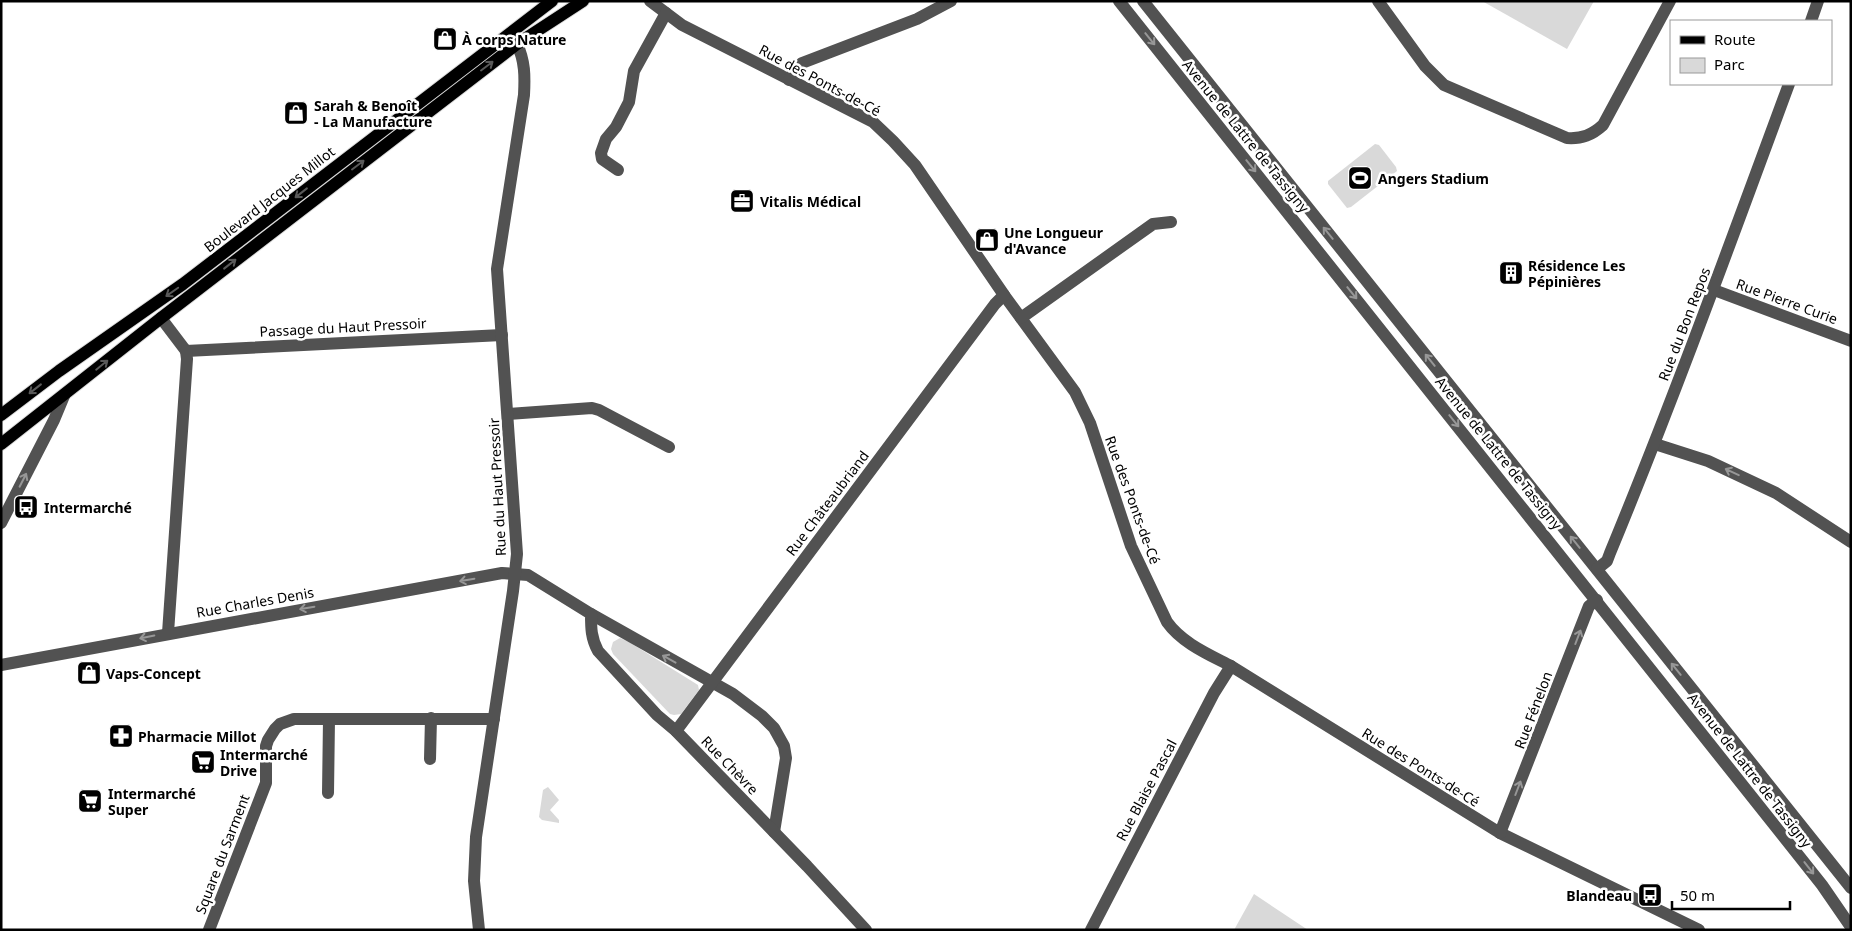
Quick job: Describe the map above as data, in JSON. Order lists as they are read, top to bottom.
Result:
{
  "streets": {
    "main road": ["Boulevard Jacques Millot"],
    "street": [
      "Rue des Ponts-de-Cé",
      "Avenue de Lattre de Tassigny",
      "Rue Pierre Curie",
      "Rue du Bon Repos",
      "Passage du Haut Pressoir",
      "Rue du Haut Pressoir",
      "Rue Châteaubriand",
      "Rue Charles Denis",
      "Rue Fénelon",
      "Rue Chèvre",
      "Rue Blaise Pascal",
      "Square du Sarment"
    ]
  },
  "crossings": [
    ["Rue des Ponts-de-Cé", "Rue Châteaubriand"],
    ["Rue des Ponts-de-Cé", "Rue Fénelon"],
    ["Rue des Ponts-de-Cé", "Rue Blaise Pascal"],
    ["Avenue de Lattre de Tassigny", "Rue du Bon Repos"],
    ["Avenue de Lattre de Tassigny", "Rue Fénelon"],
    ["Boulevard Jacques Millot", "Rue du Haut Pressoir"],
    ["Rue Pierre Curie", "Rue du Bon Repos"],
    ["Passage du Haut Pressoir", "Rue du Haut Pressoir"],
    ["Rue du Haut Pressoir", "Rue Charles Denis"],
    ["Rue du Haut Pressoir", "Square du Sarment"],
    ["Rue Châteaubriand", "Rue Chèvre"]
  ],
  "one_way": ["Rue Charles Denis", "Rue Fénelon"],
  "places": {
    "shop": [
      "À corps Nature",
      "Sarah & Benoît - La Manufacture",
      "Une Longueur d'Avance",
      "Vaps-Concept"
    ],
    "sports": ["Angers Stadium"],
    "office": ["Vitalis Médical"],
    "building": ["Résidence Les Pépinières"],
    "bus stop": ["Intermarché", "Blandeau"],
    "pharmacy": ["Pharmacie Millot"],
    "supermarket": ["Intermarché Drive", "Intermarché Super"]
  },
  "legend": ["Route", "Parc"],
  "scale_bar": "50 m"
}
